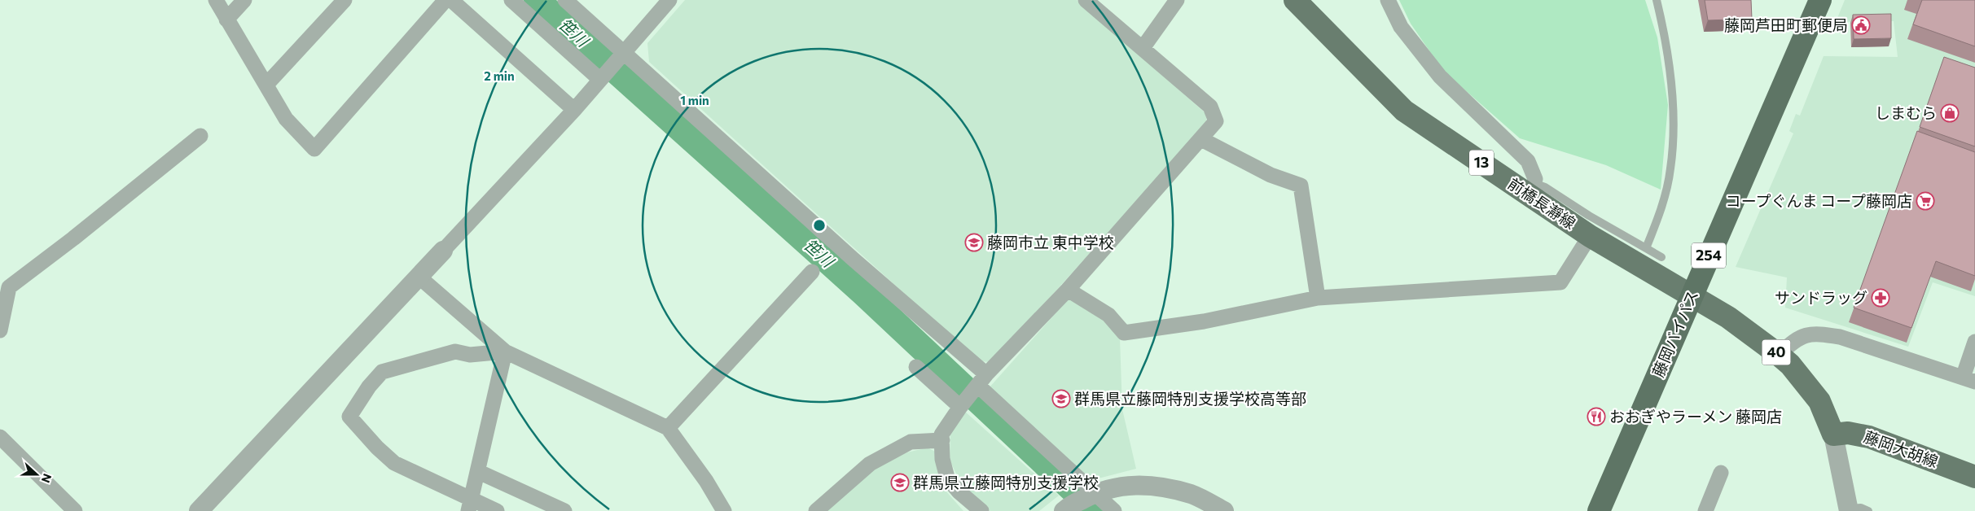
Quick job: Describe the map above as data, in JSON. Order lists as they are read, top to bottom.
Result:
{
  "streets": {
    "highway": ["254", "藤岡バイパス"],
    "main road": [
      "13",
      "前橋長瀞線",
      "40",
      "藤岡大胡線"
    ]
  },
  "crossings": [
    ["前橋長瀞線", "藤岡バイパス"],
    ["前橋長瀞線", "40"],
    ["藤岡バイパス", "40"],
    ["40", "藤岡大胡線"]
  ],
  "water": ["笹川"],
  "places": {
    "public building": ["藤岡芦田町郵便局"],
    "shop": ["しまむら"],
    "supermarket": ["コープぐんま コープ藤岡店"],
    "school or university": ["藤岡市立 東中学校", "群馬県立藤岡特別支援学校高等部", "群馬県立藤岡特別支援学校"],
    "pharmacy": ["サンドラッグ"],
    "restaurant": ["おおぎやラーメン 藤岡店"]
  },
  "north": "right",
  "rings": ["2 min", "1 min"]
}
